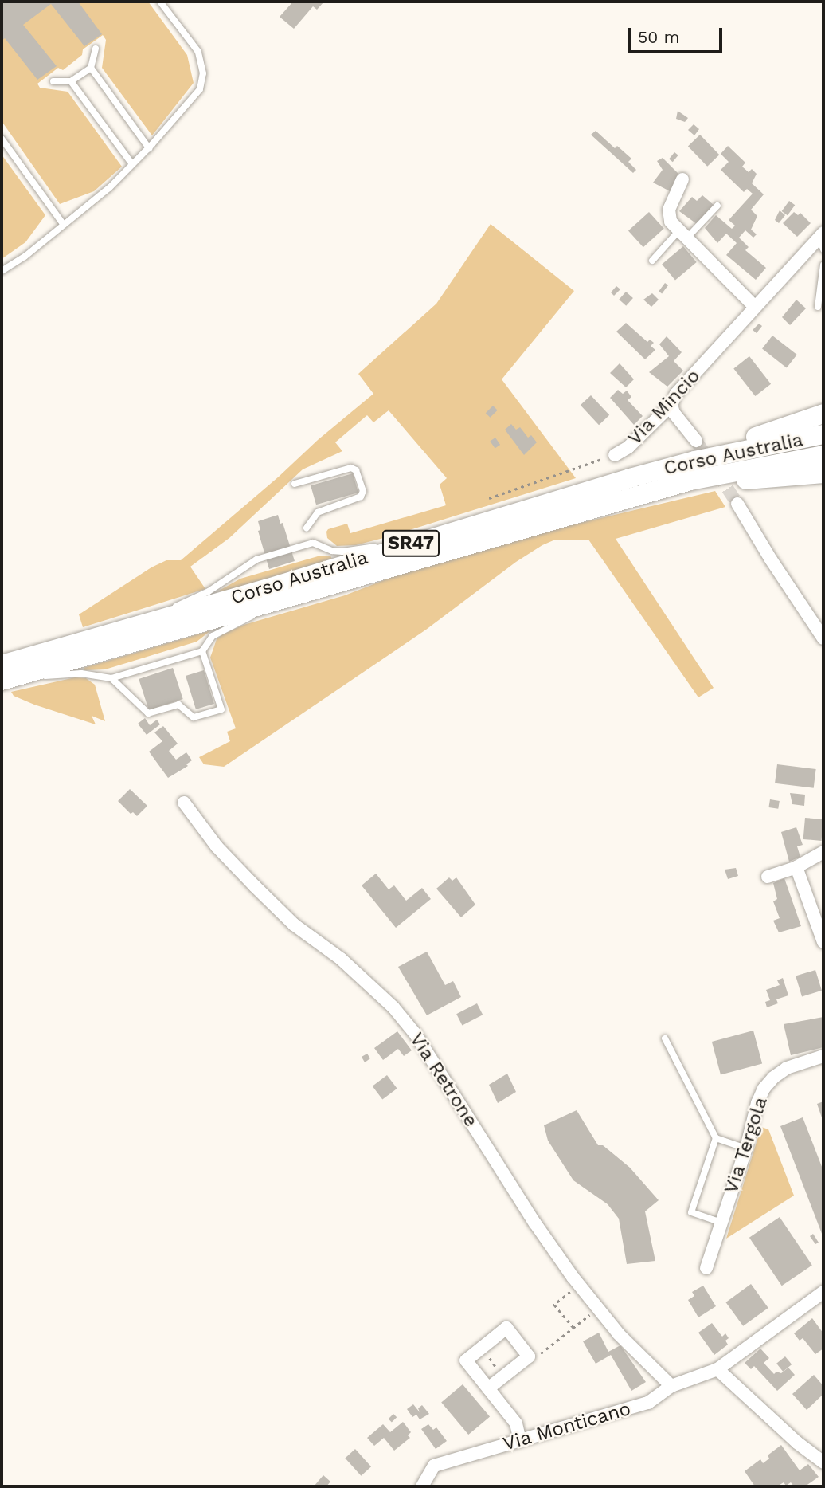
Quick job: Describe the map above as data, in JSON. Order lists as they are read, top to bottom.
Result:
{
  "streets": {
    "highway": ["Corso Australia", "SR47"],
    "street": [
      "Via Mincio",
      "Via Retrone",
      "Via Tergola",
      "Via Monticano"
    ]
  },
  "crossings": [
    ["Corso Australia", "SR47"],
    ["Via Retrone", "Via Monticano"]
  ],
  "scale_bar": "50 m"
}
